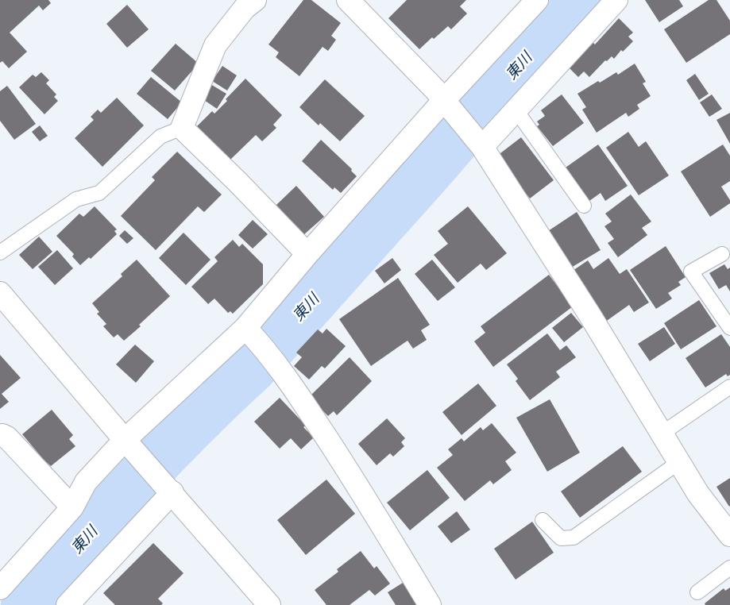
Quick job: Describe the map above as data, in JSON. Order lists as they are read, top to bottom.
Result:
{
  "water": ["東川"]
}
